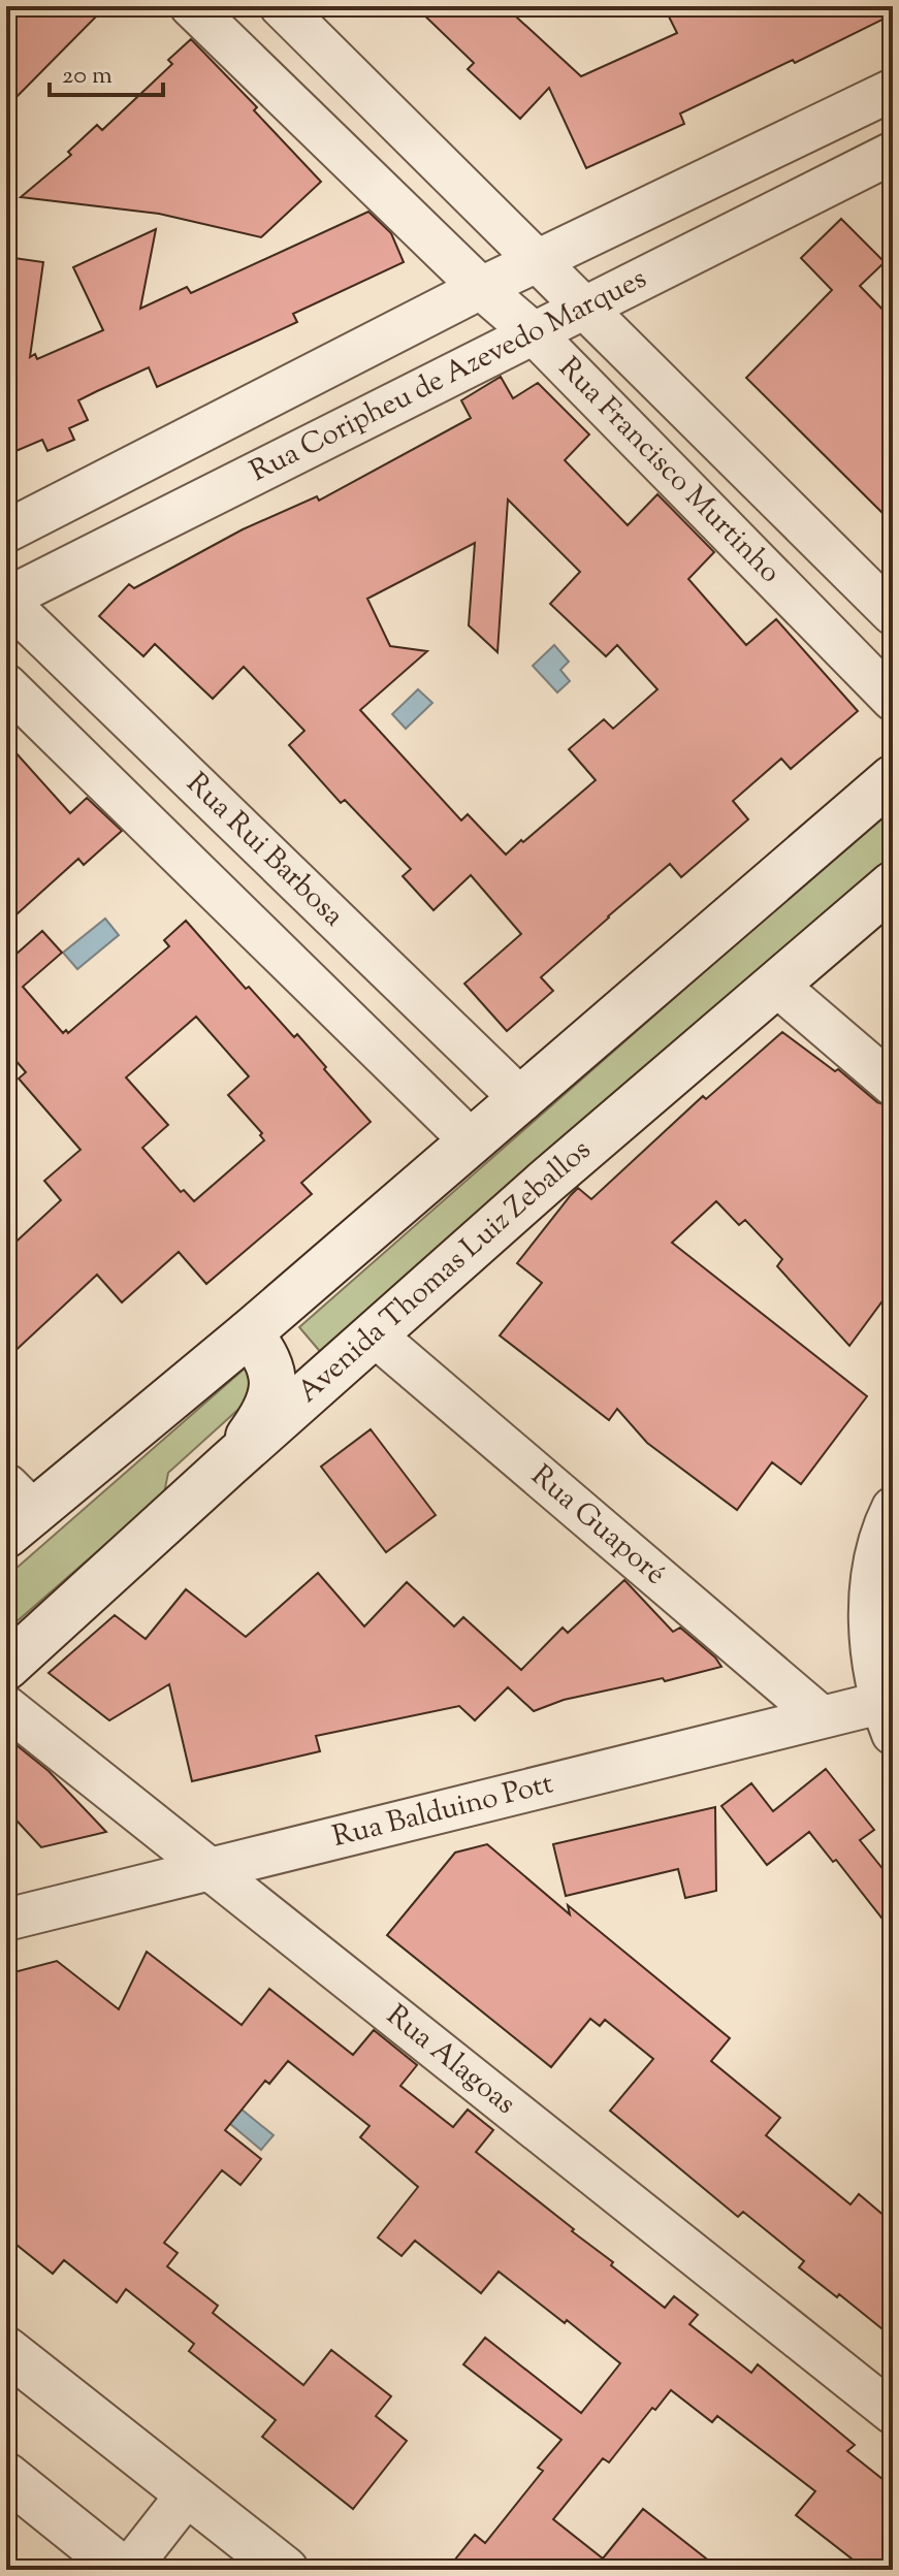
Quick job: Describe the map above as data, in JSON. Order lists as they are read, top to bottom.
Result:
{
  "streets": {
    "main road": ["Avenida Thomas Luiz Zeballos"],
    "street": [
      "Rua Coripheu de Azevedo Marques",
      "Rua Francisco Murtinho",
      "Rua Rui Barbosa",
      "Rua Guaporé",
      "Rua Balduino Pott",
      "Rua Alagoas"
    ]
  },
  "crossings": [
    ["Rua Coripheu de Azevedo Marques", "Rua Francisco Murtinho"],
    ["Rua Coripheu de Azevedo Marques", "Rua Rui Barbosa"],
    ["Avenida Thomas Luiz Zeballos", "Rua Guaporé"],
    ["Rua Guaporé", "Rua Balduino Pott"],
    ["Rua Balduino Pott", "Rua Alagoas"]
  ],
  "scale_bar": "20 m"
}
